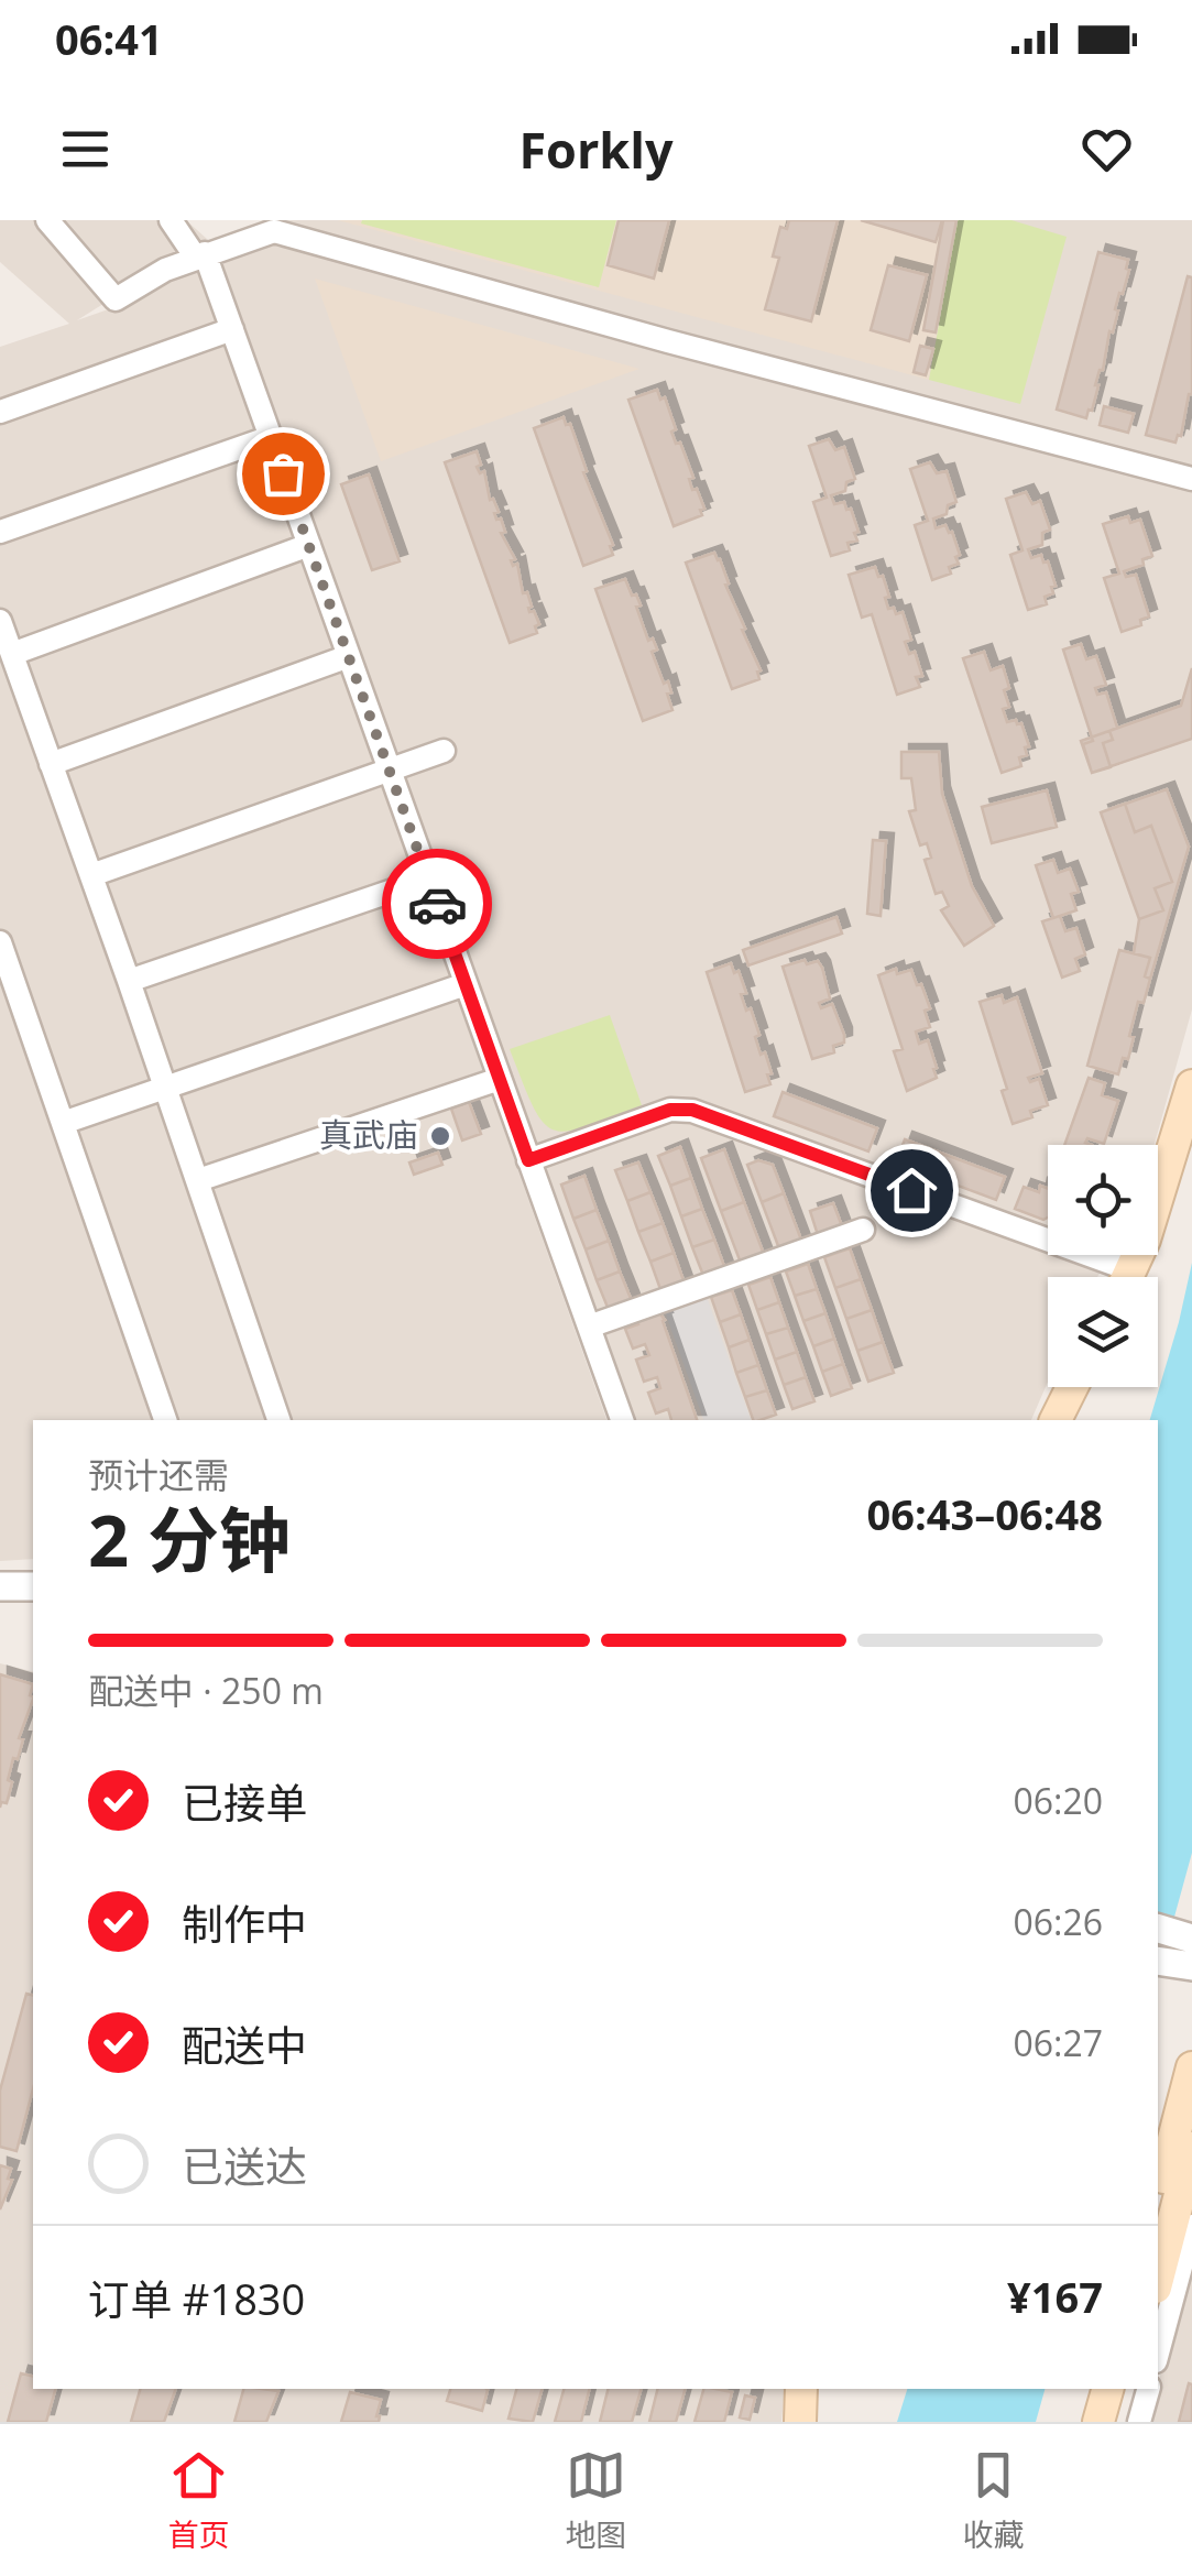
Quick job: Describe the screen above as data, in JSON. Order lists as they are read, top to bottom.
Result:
{
  "places": ["真武庙"],
  "page": {
    "status": "06:41",
    "header": "Forkly",
    "heading": ["2 分钟", "预计还需", "06:43–06:48"],
    "panel": ["订单 #1830", "¥167"],
    "bar": "配送中 · 250 m",
    "list": [
      ["已接单", "06:20"],
      ["制作中", "06:26"],
      ["配送中", "06:27"],
      "已送达"
    ],
    "tabs": ["首页", "地图", "收藏"]
  }
}
